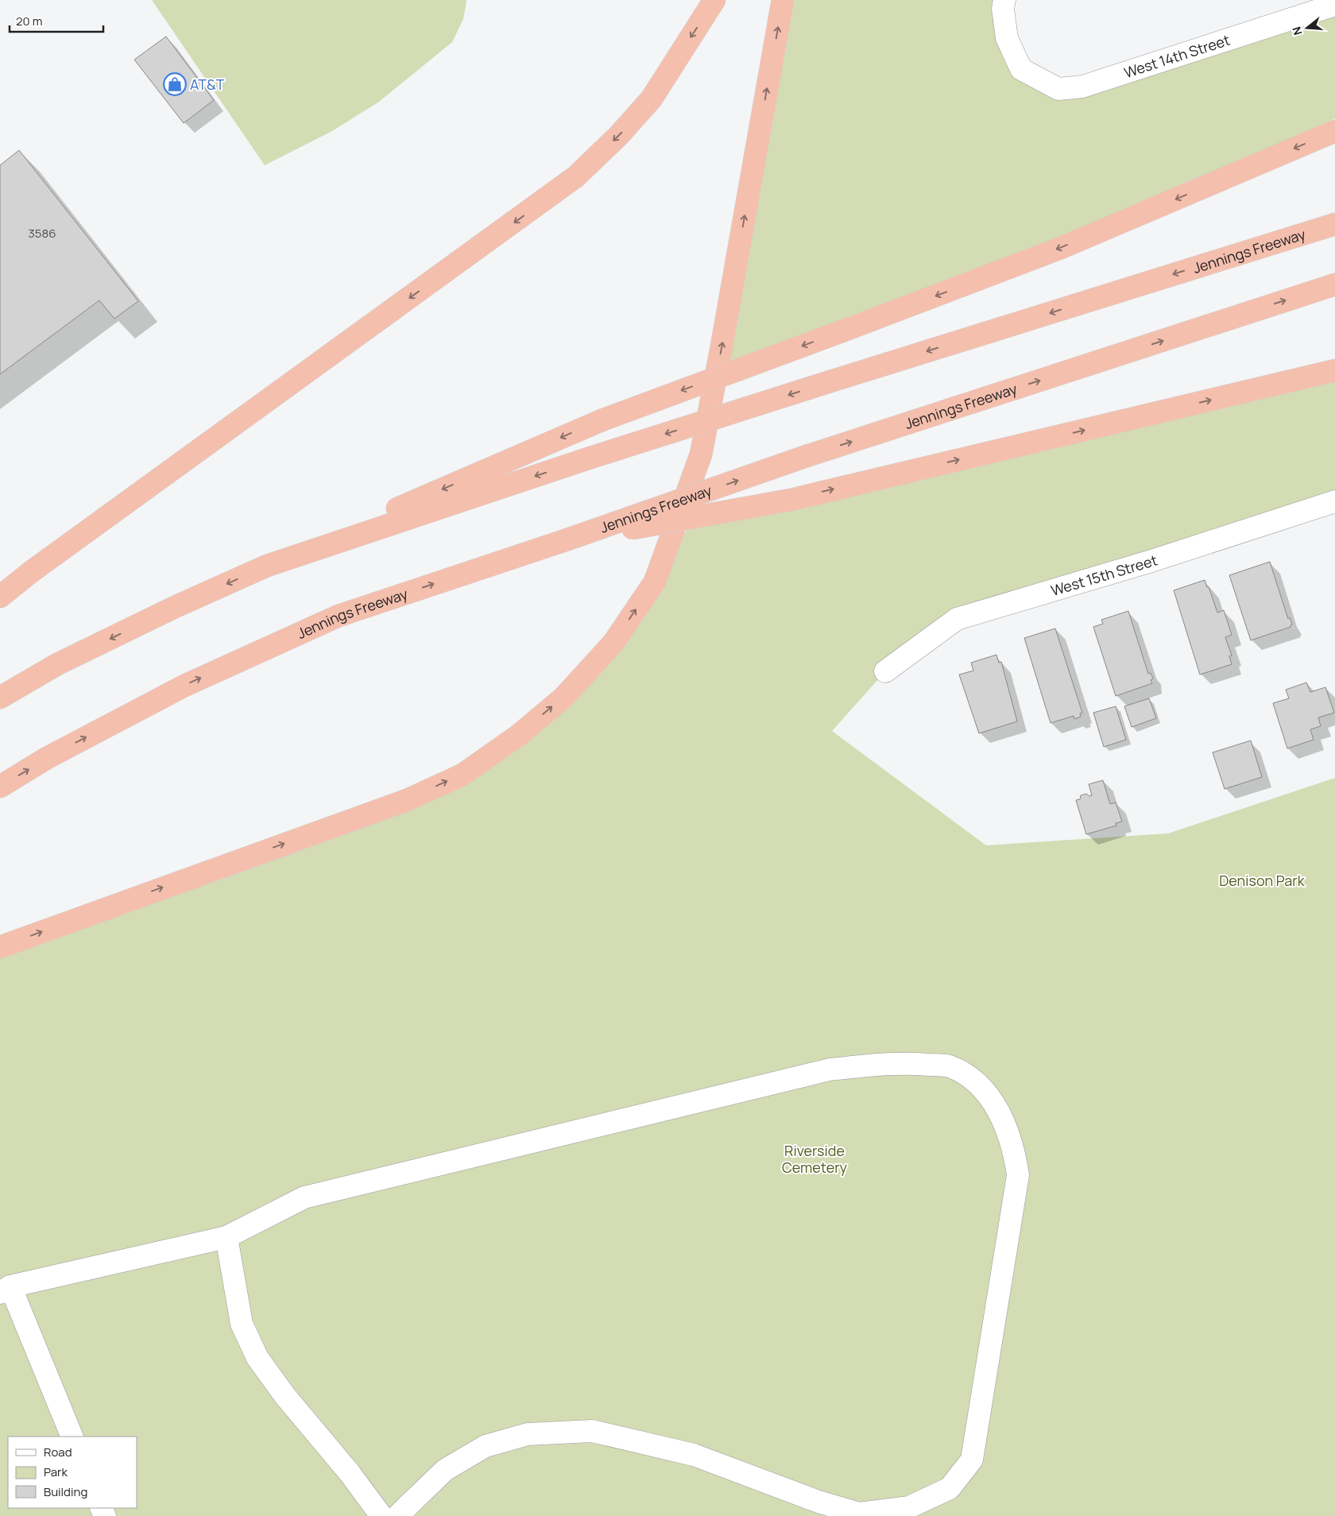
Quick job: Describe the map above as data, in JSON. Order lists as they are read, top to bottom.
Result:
{
  "streets": {
    "highway": ["Jennings Freeway"],
    "street": ["West 14th Street", "West 15th Street"]
  },
  "parks": ["Denison Park", "Riverside Cemetery"],
  "places": {
    "shop": ["AT&T"]
  },
  "house_numbers": ["3586"],
  "legend": ["Road", "Park", "Building"],
  "scale_bar": "20 m",
  "north": "left"
}
